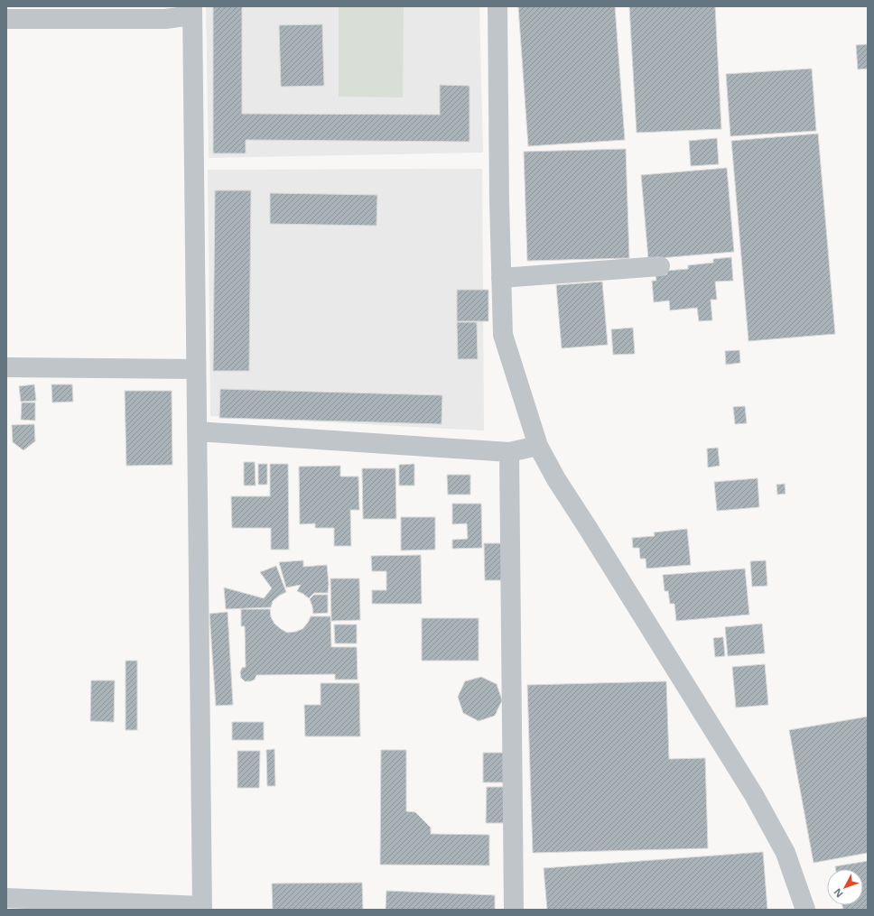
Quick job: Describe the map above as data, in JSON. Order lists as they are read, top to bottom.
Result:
{
  "north": "bottom left"
}
